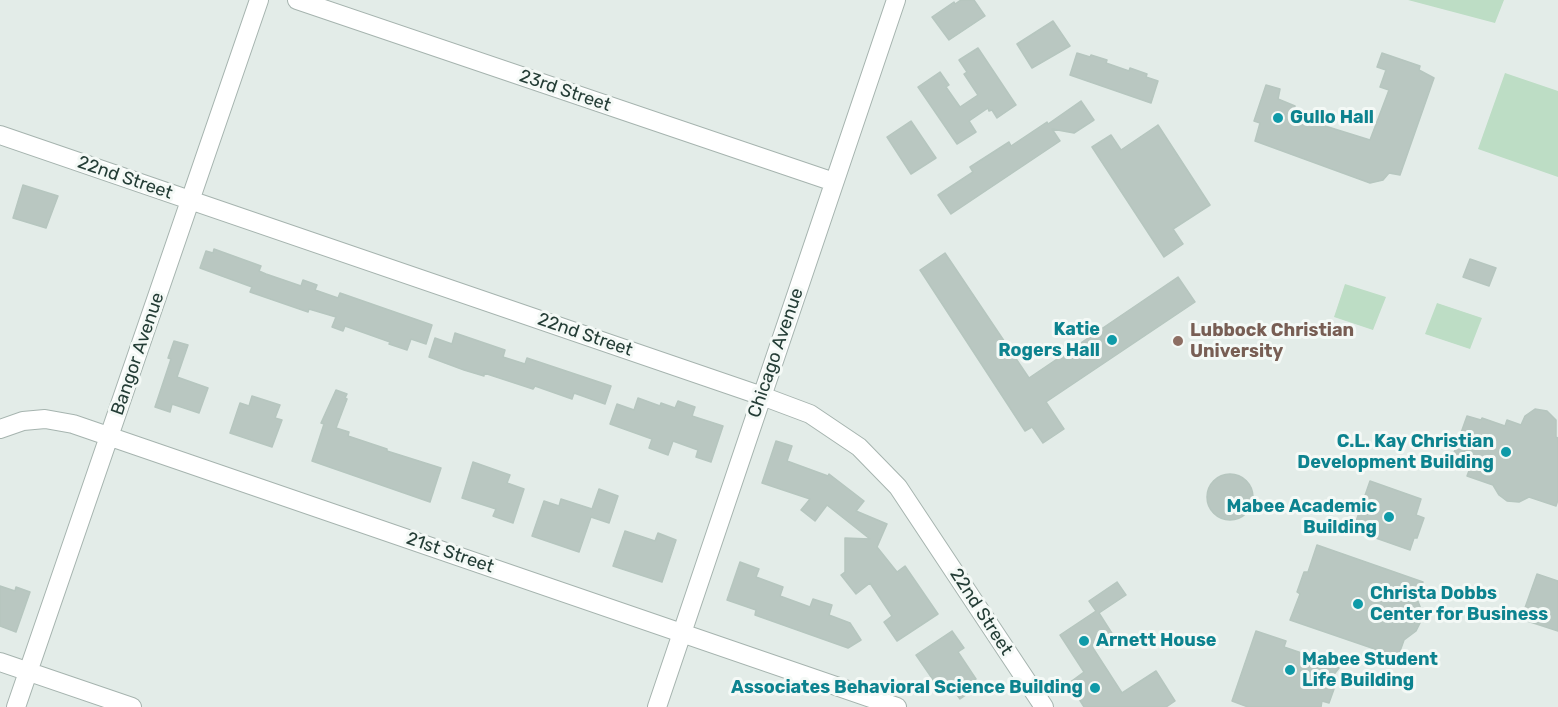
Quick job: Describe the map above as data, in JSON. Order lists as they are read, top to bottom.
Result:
{
  "streets": {
    "street": [
      "23rd Street",
      "22nd Street",
      "Chicago Avenue",
      "Bangor Avenue",
      "21st Street"
    ]
  },
  "crossings": [
    ["23rd Street", "Chicago Avenue"],
    ["22nd Street", "Chicago Avenue"],
    ["22nd Street", "Bangor Avenue"],
    ["Chicago Avenue", "21st Street"],
    ["Bangor Avenue", "21st Street"]
  ],
  "places": [
    "Gullo Hall",
    "Katie Rogers Hall",
    "Lubbock Christian University",
    "C.L. Kay Christian Development Building",
    "Mabee Academic Building",
    "Christa Dobbs Center for Business",
    "Arnett House",
    "Mabee Student Life Building",
    "Associates Behavioral Science Building"
  ]
}
